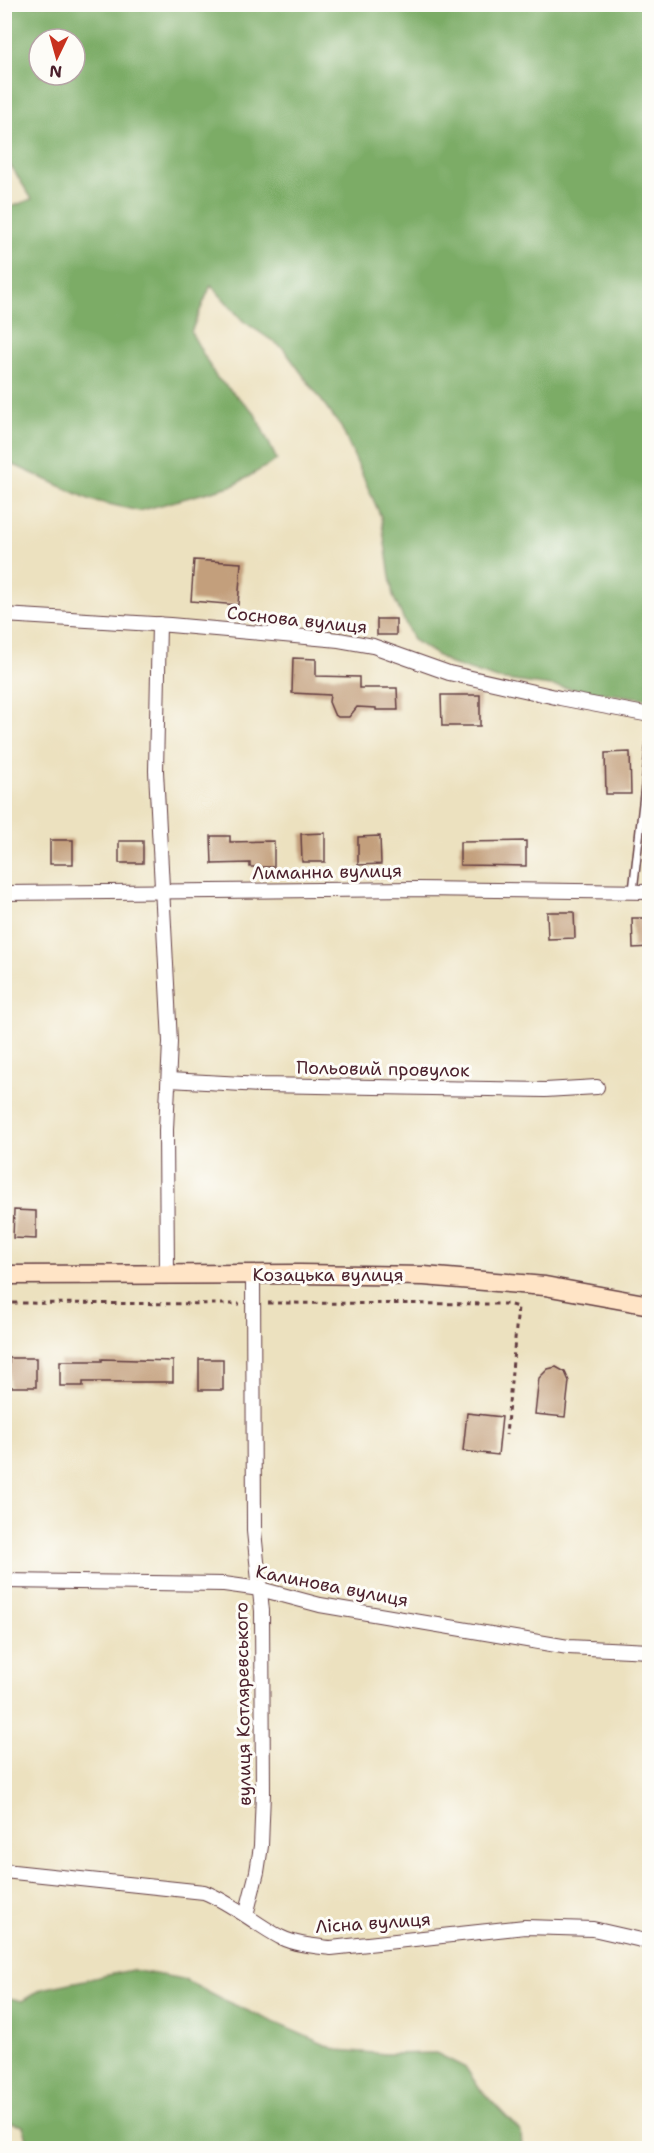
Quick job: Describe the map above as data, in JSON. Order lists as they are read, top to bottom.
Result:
{
  "streets": {
    "main road": ["Козацька вулиця"],
    "street": [
      "Соснова вулиця",
      "Лиманна вулиця",
      "Польовий провулок",
      "Калинова вулиця",
      "вулиця Котляревського",
      "Лісна вулиця"
    ]
  },
  "crossings": [
    ["Козацька вулиця", "вулиця Котляревського"],
    ["Калинова вулиця", "вулиця Котляревського"],
    ["вулиця Котляревського", "Лісна вулиця"]
  ],
  "north": "bottom"
}
